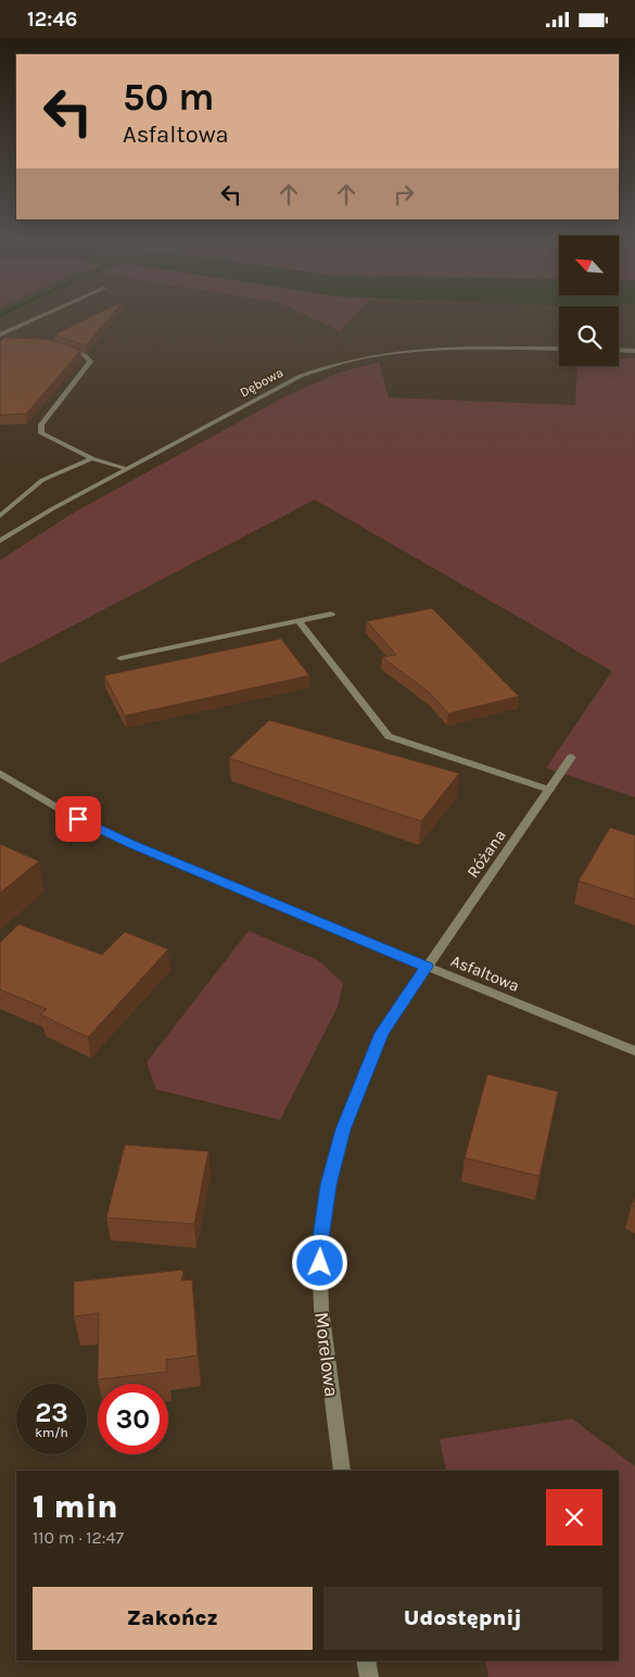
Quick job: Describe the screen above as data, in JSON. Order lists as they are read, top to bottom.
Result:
{
  "streets": {
    "street": [
      "Dębowa",
      "Różana",
      "Asfaltowa",
      "Morelowa"
    ]
  },
  "crossings": [
    ["Różana", "Asfaltowa"],
    ["Różana", "Morelowa"],
    ["Asfaltowa", "Morelowa"]
  ],
  "north": "top left",
  "page": {
    "status": "12:46",
    "turn": ["50 m", "Asfaltowa"],
    "speed": "23 km/h",
    "limit": "30",
    "heading": ["1 min", "110 m · 12:47"],
    "buttons": ["Zakończ", "Udostępnij"]
  }
}
